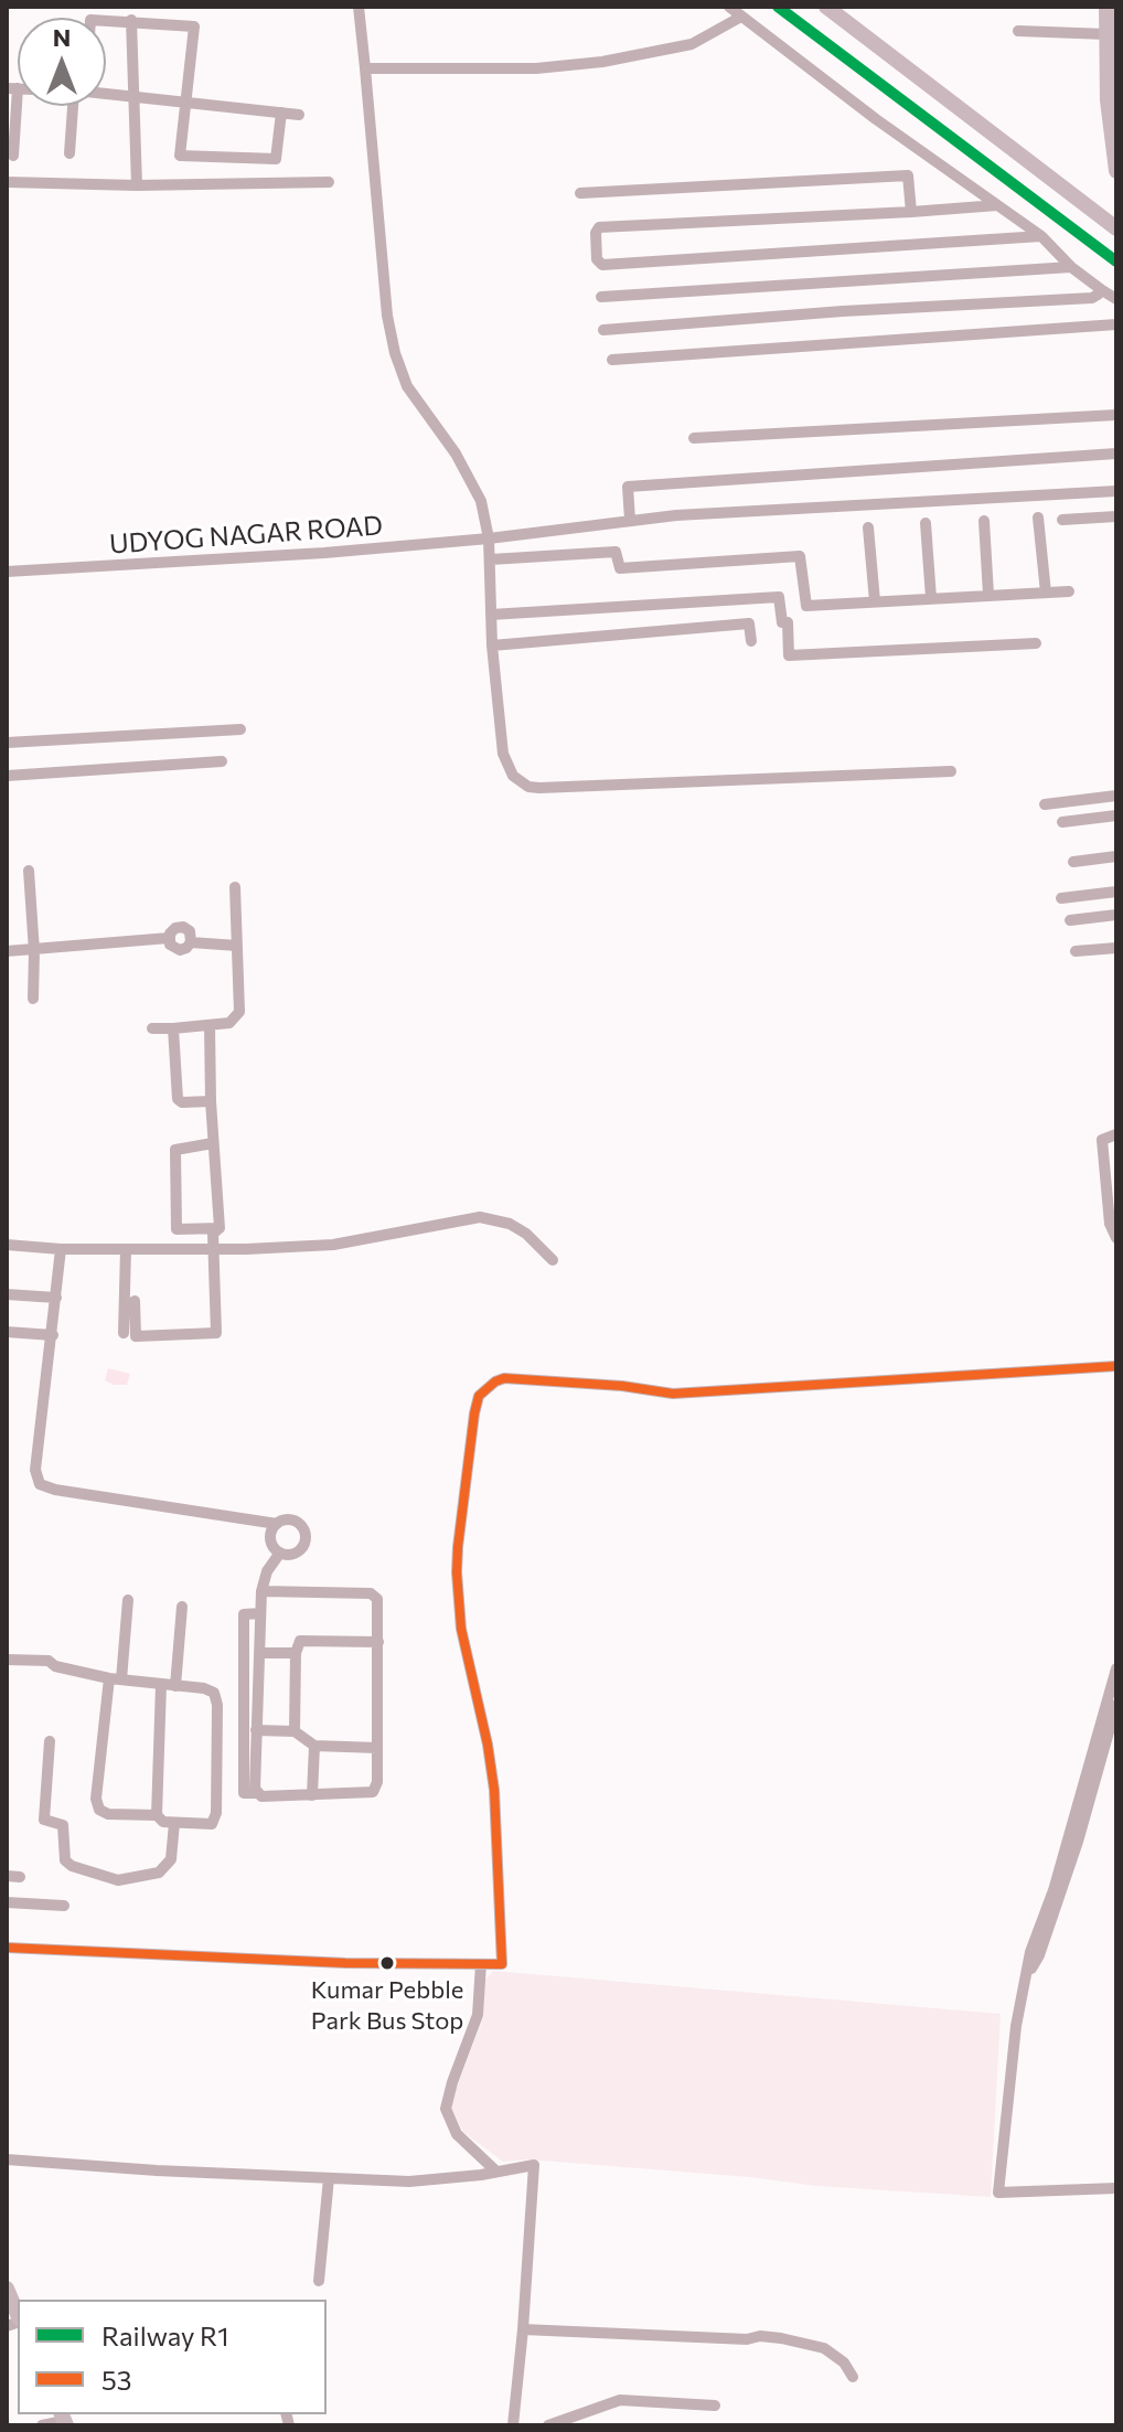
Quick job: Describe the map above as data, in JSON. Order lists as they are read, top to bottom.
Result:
{
  "streets": {
    "street": ["UDYOG NAGAR ROAD"]
  },
  "places": ["Kumar Pebble Park Bus Stop"],
  "lines": ["rail line R1", "transit line 53"],
  "legend": ["Railway R1", "53"],
  "north": "top"
}
